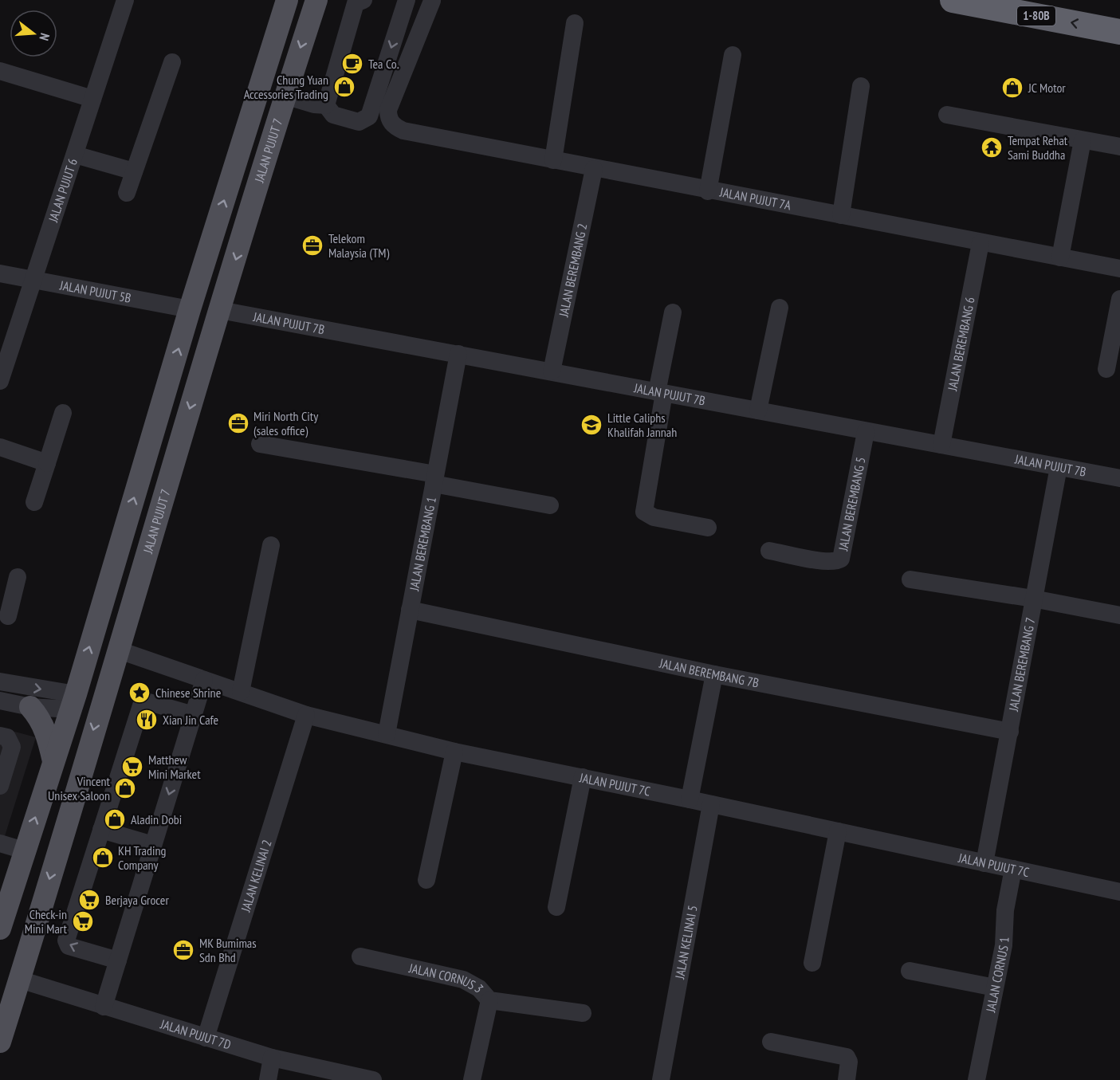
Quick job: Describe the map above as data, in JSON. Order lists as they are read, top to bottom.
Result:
{
  "streets": {
    "highway": ["1-80B"],
    "main road": ["JALAN PUJUT 7"],
    "street": [
      "JALAN PUJUT 6",
      "JALAN PUJUT 7A",
      "JALAN BEREMBANG 2",
      "JALAN PUJUT 5B",
      "JALAN PUJUT 7B",
      "JALAN BEREMBANG 6",
      "JALAN BEREMBANG 5",
      "JALAN BEREMBANG 1",
      "JALAN BEREMBANG 7",
      "JALAN BEREMBANG 7B",
      "JALAN PUJUT 7C",
      "JALAN KELINAI 2",
      "JALAN KELINAI 5",
      "JALAN CORNUS 1",
      "JALAN CORNUS 3",
      "JALAN PUJUT 7D"
    ]
  },
  "crossings": [
    ["JALAN PUJUT 7", "JALAN PUJUT 5B"],
    ["JALAN PUJUT 7", "JALAN PUJUT 7B"],
    ["JALAN PUJUT 7", "JALAN PUJUT 7C"],
    ["JALAN PUJUT 7", "JALAN PUJUT 7D"],
    ["JALAN PUJUT 6", "JALAN PUJUT 5B"],
    ["JALAN PUJUT 7A", "JALAN BEREMBANG 2"],
    ["JALAN PUJUT 7A", "JALAN BEREMBANG 6"],
    ["JALAN BEREMBANG 2", "JALAN PUJUT 7B"],
    ["JALAN PUJUT 7B", "JALAN BEREMBANG 6"],
    ["JALAN PUJUT 7B", "JALAN BEREMBANG 5"],
    ["JALAN PUJUT 7B", "JALAN BEREMBANG 1"],
    ["JALAN PUJUT 7B", "JALAN BEREMBANG 7"],
    ["JALAN BEREMBANG 1", "JALAN BEREMBANG 7B"],
    ["JALAN BEREMBANG 1", "JALAN PUJUT 7C"],
    ["JALAN BEREMBANG 7", "JALAN BEREMBANG 7B"],
    ["JALAN BEREMBANG 7", "JALAN PUJUT 7C"],
    ["JALAN PUJUT 7C", "JALAN KELINAI 2"],
    ["JALAN PUJUT 7C", "JALAN KELINAI 5"],
    ["JALAN PUJUT 7C", "JALAN CORNUS 1"],
    ["JALAN KELINAI 2", "JALAN PUJUT 7D"]
  ],
  "places": {
    "cafe": ["Tea Co."],
    "shop": [
      "Chung Yuan Accessories Trading",
      "JC Motor",
      "Vincent Unisex Saloon",
      "Aladin Dobi",
      "KH Trading Company"
    ],
    "temple": ["Tempat Rehat Sami Buddha"],
    "office": ["Telekom Malaysia (TM)", "Miri North City (sales office)", "MK Bumimas Sdn Bhd"],
    "school or university": ["Little Caliphs Khalifah Jannah"],
    "place": ["Chinese Shrine"],
    "restaurant": ["Xian Jin Cafe"],
    "supermarket": ["Matthew Mini Market", "Berjaya Grocer", "Check-in Mini Mart"]
  },
  "north": "right"
}
